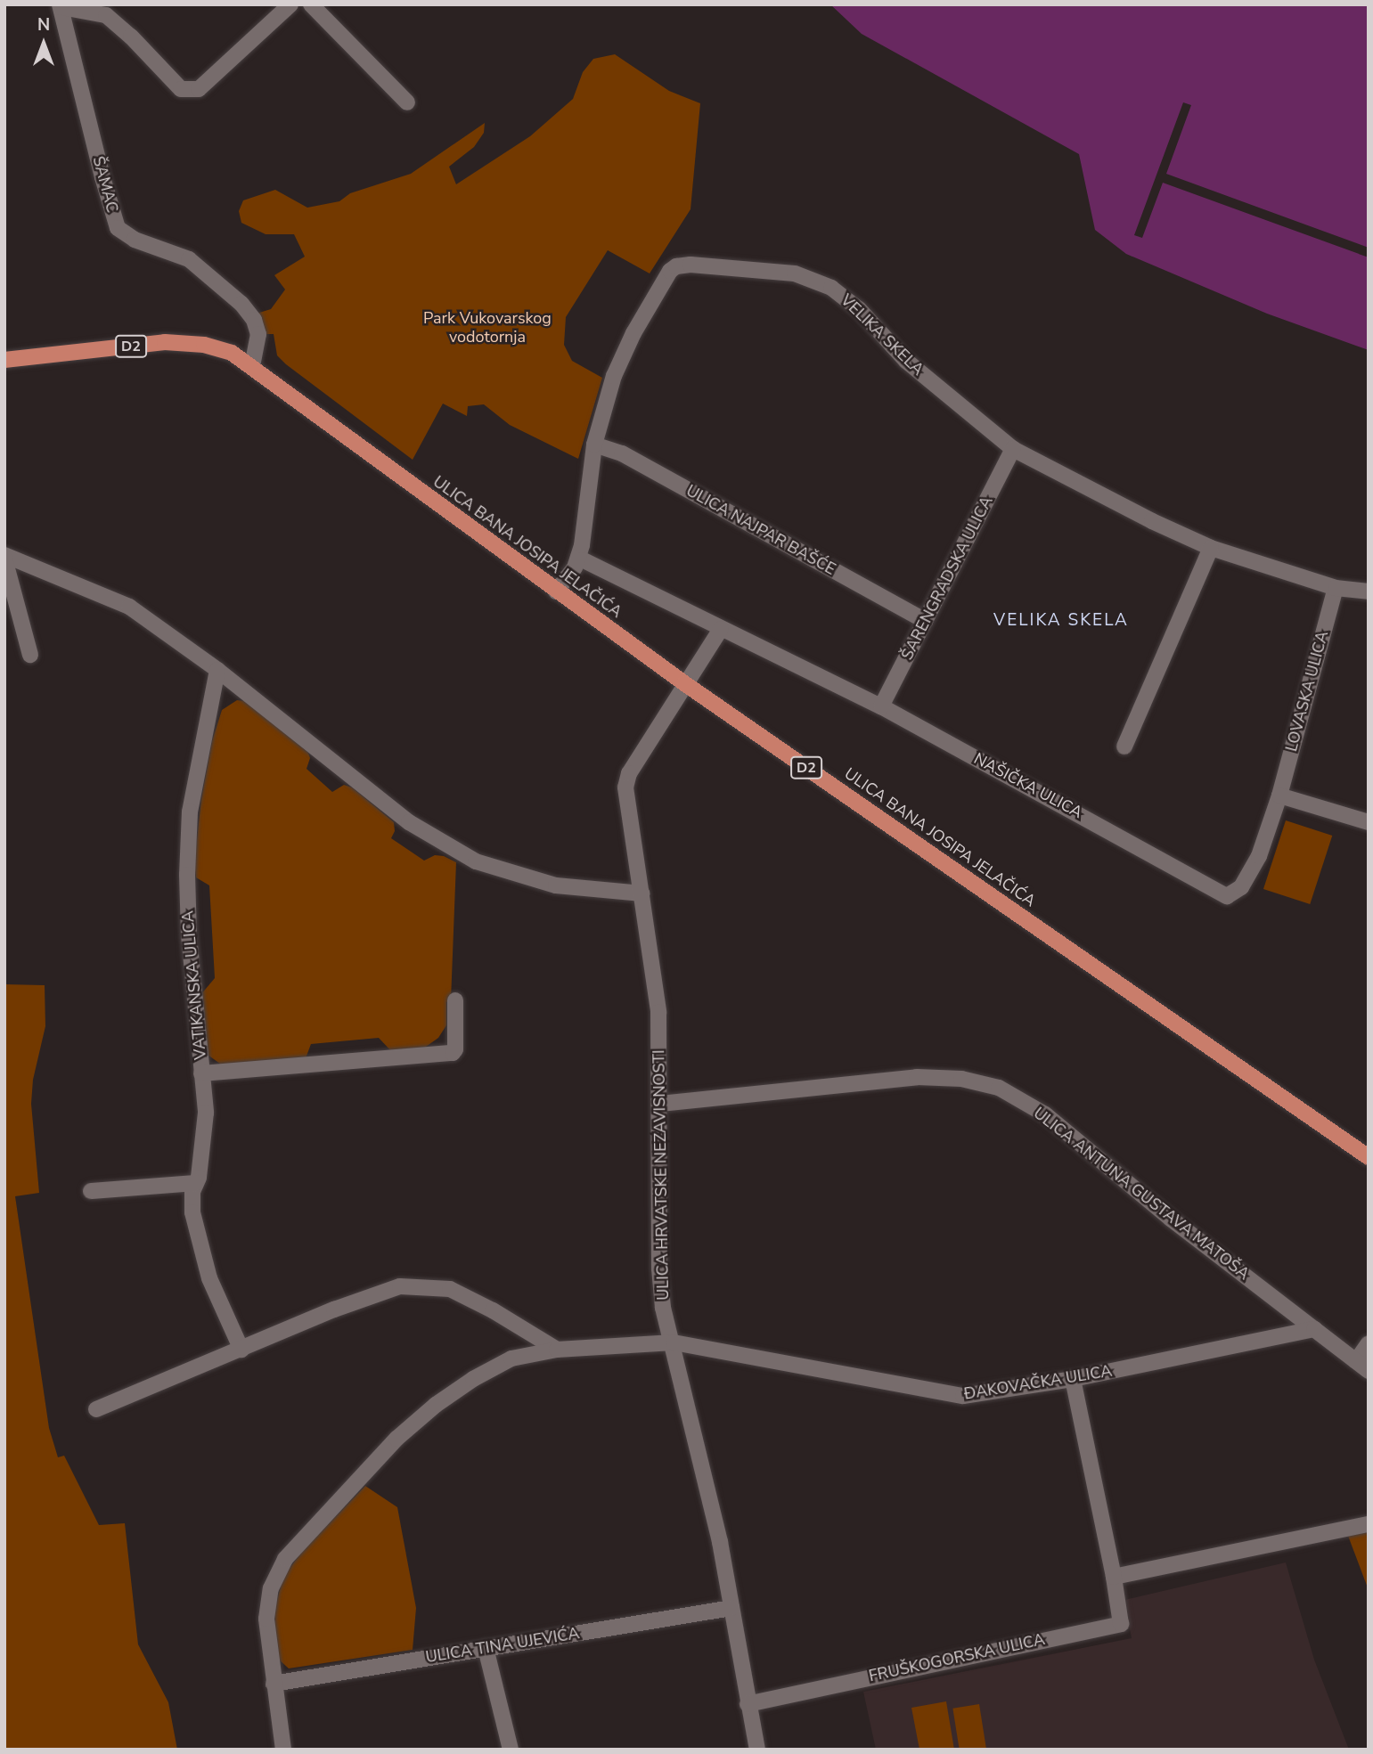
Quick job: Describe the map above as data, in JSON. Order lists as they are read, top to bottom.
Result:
{
  "streets": {
    "main road": ["D2", "ULICA BANA JOSIPA JELAČIĆA"],
    "street": [
      "ŠAMAC",
      "VELIKA SKELA",
      "ULICA NAJPAR BAŠĆE",
      "ŠARENGRADSKA ULICA",
      "LOVASKA ULICA",
      "NAŠIČKA ULICA",
      "VATIKANSKA ULICA",
      "ULICA HRVATSKE NEZAVISNOSTI",
      "ULICA ANTUNA GUSTAVA MATOŠA",
      "ĐAKOVAČKA ULICA",
      "ULICA TINA UJEVIĆA",
      "FRUŠKOGORSKA ULICA"
    ]
  },
  "crossings": [
    ["ŠAMAC", "D2"],
    ["ŠAMAC", "ULICA BANA JOSIPA JELAČIĆA"],
    ["VELIKA SKELA", "ULICA NAJPAR BAŠĆE"],
    ["VELIKA SKELA", "ULICA BANA JOSIPA JELAČIĆA"],
    ["VELIKA SKELA", "ŠARENGRADSKA ULICA"],
    ["VELIKA SKELA", "LOVASKA ULICA"],
    ["VELIKA SKELA", "NAŠIČKA ULICA"],
    ["D2", "ULICA BANA JOSIPA JELAČIĆA"],
    ["ULICA NAJPAR BAŠĆE", "ŠARENGRADSKA ULICA"],
    ["ULICA BANA JOSIPA JELAČIĆA", "ULICA HRVATSKE NEZAVISNOSTI"],
    ["ŠARENGRADSKA ULICA", "NAŠIČKA ULICA"],
    ["LOVASKA ULICA", "NAŠIČKA ULICA"],
    ["ULICA HRVATSKE NEZAVISNOSTI", "ULICA ANTUNA GUSTAVA MATOŠA"],
    ["ULICA HRVATSKE NEZAVISNOSTI", "ĐAKOVAČKA ULICA"],
    ["ULICA HRVATSKE NEZAVISNOSTI", "ULICA TINA UJEVIĆA"],
    ["ULICA HRVATSKE NEZAVISNOSTI", "FRUŠKOGORSKA ULICA"],
    ["ULICA ANTUNA GUSTAVA MATOŠA", "ĐAKOVAČKA ULICA"],
    ["ĐAKOVAČKA ULICA", "ULICA TINA UJEVIĆA"],
    ["ĐAKOVAČKA ULICA", "FRUŠKOGORSKA ULICA"]
  ],
  "districts": ["VELIKA SKELA"],
  "parks": ["Park Vukovarskog vodotornja"],
  "north": "top"
}
